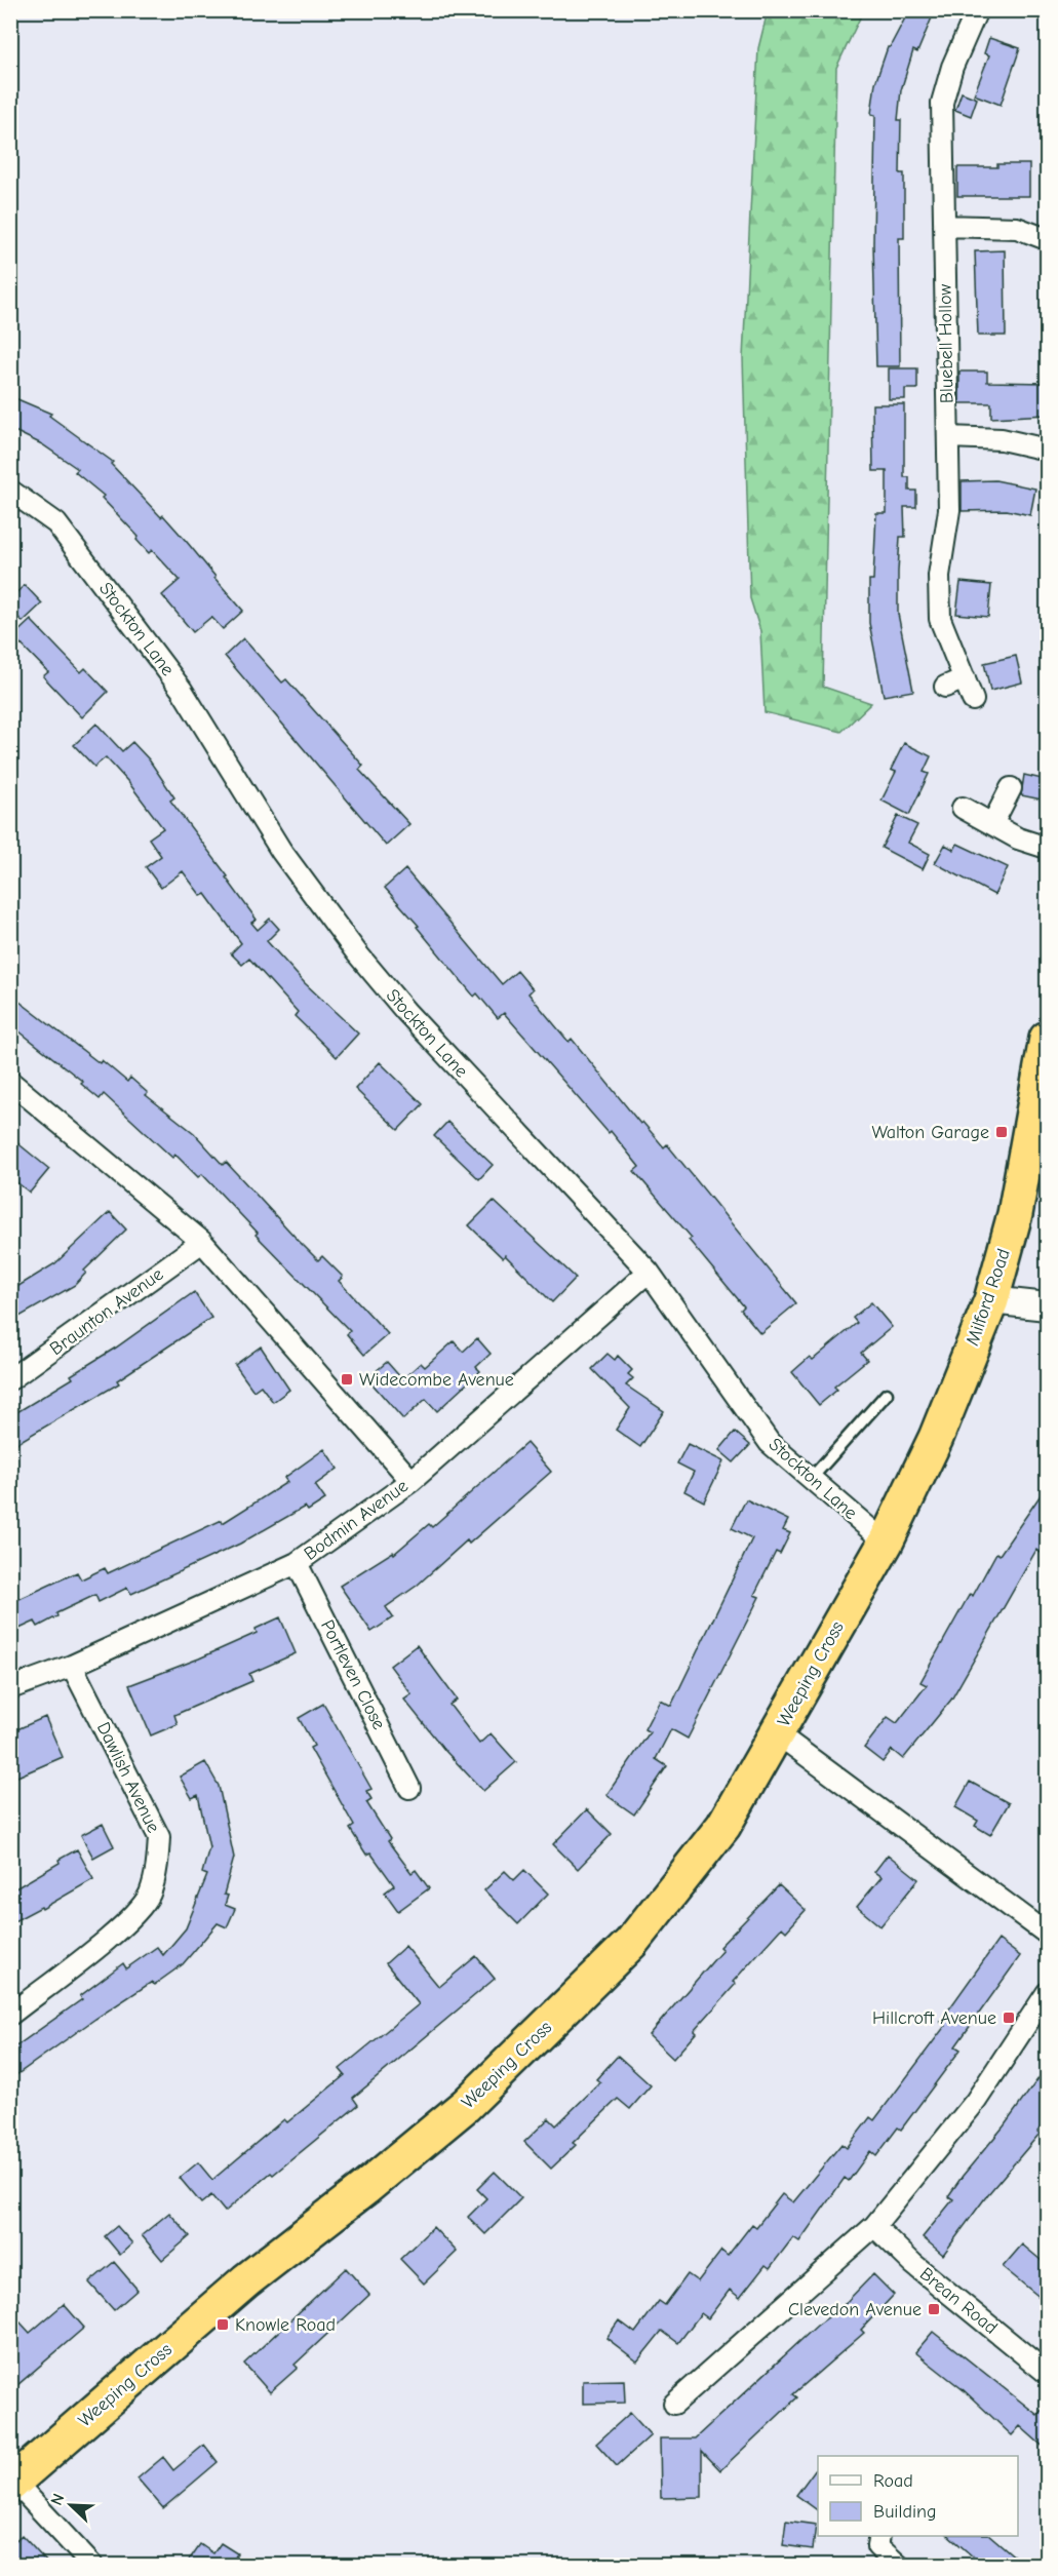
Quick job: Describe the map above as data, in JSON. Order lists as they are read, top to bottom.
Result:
{
  "streets": {
    "highway": ["Milford Road", "Weeping Cross"],
    "street": [
      "Bluebell Hollow",
      "Stockton Lane",
      "Braunton Avenue",
      "Bodmin Avenue",
      "Portleven Close",
      "Dawlish Avenue",
      "Brean Road"
    ]
  },
  "crossings": [
    ["Stockton Lane", "Milford Road"],
    ["Stockton Lane", "Bodmin Avenue"],
    ["Stockton Lane", "Weeping Cross"],
    ["Milford Road", "Weeping Cross"],
    ["Bodmin Avenue", "Portleven Close"],
    ["Bodmin Avenue", "Dawlish Avenue"]
  ],
  "places": {
    "transit": [
      "Walton Garage",
      "Widecombe Avenue",
      "Hillcroft Avenue",
      "Clevedon Avenue",
      "Knowle Road"
    ]
  },
  "legend": ["Road", "Building"],
  "north": "top left"
}
